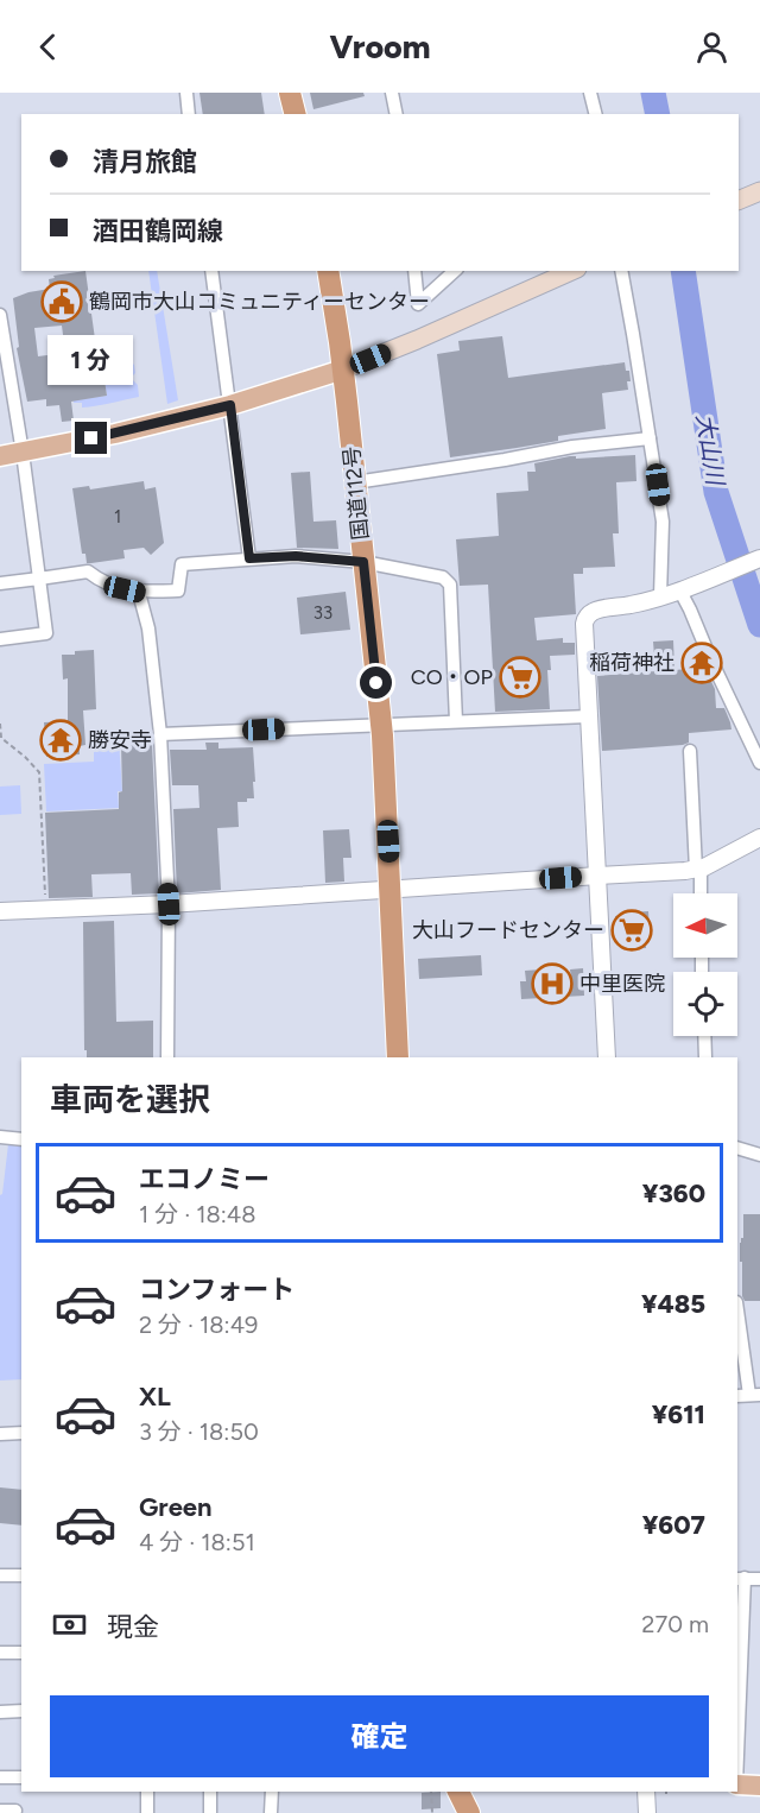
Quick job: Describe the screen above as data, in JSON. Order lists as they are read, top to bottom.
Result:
{
  "streets": {
    "highway": ["国道112号"]
  },
  "water": ["大山川"],
  "places": {
    "public building": ["鶴岡市大山コミュニティーセンター"],
    "temple": ["稲荷神社", "勝安寺"],
    "supermarket": ["CO・OP", "大山フードセンター"],
    "hospital": ["中里医院"]
  },
  "house_numbers": ["1", "33"],
  "north": "left",
  "page": {
    "header": "Vroom",
    "banner": ["清月旅館", "酒田鶴岡線"],
    "bubble": "1 分",
    "heading": "車両を選択",
    "list": [
      {
        "name": "エコノミー",
        "note": "1 分 · 18:48",
        "value": "¥360"
      },
      {
        "name": "コンフォート",
        "note": "2 分 · 18:49",
        "value": "¥485"
      },
      {
        "name": "XL",
        "note": "3 分 · 18:50",
        "value": "¥611"
      },
      {
        "name": "Green",
        "note": "4 分 · 18:51",
        "value": "¥607"
      }
    ],
    "pay": ["現金", "270 m"],
    "buttons": "確定"
  }
}
